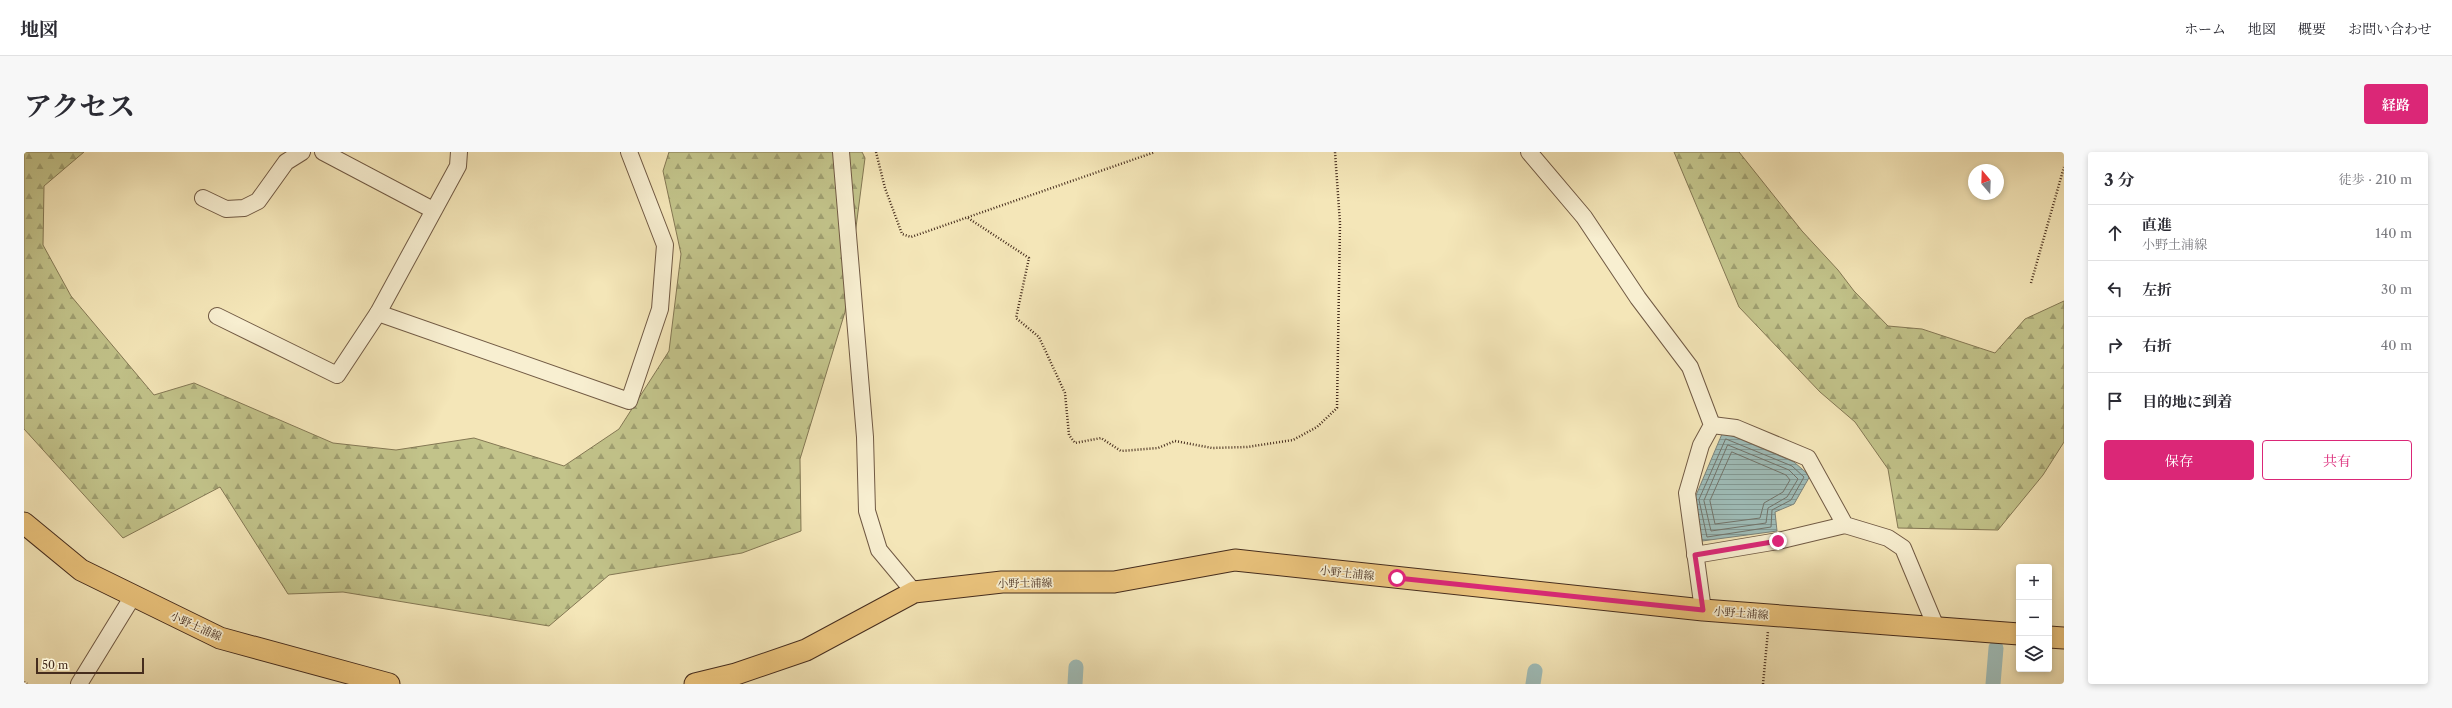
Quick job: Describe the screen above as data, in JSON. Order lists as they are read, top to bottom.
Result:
{
  "streets": {
    "main road": ["小野土浦線"]
  },
  "scale_bar": "50 m",
  "north": "top",
  "page": {
    "header": "地図",
    "nav": [
      "ホーム",
      "地図",
      "概要",
      "お問い合わせ"
    ],
    "title": "アクセス",
    "buttons": [
      "経路",
      ["保存", "共有"]
    ],
    "heading": ["3 分", "徒歩 · 210 m"],
    "list": [
      ["直進", "小野土浦線", "140 m"],
      ["左折", "30 m"],
      ["右折", "40 m"],
      "目的地に到着"
    ],
    "map_buttons": ["+", "−"],
    "scale": "50 m"
  }
}
